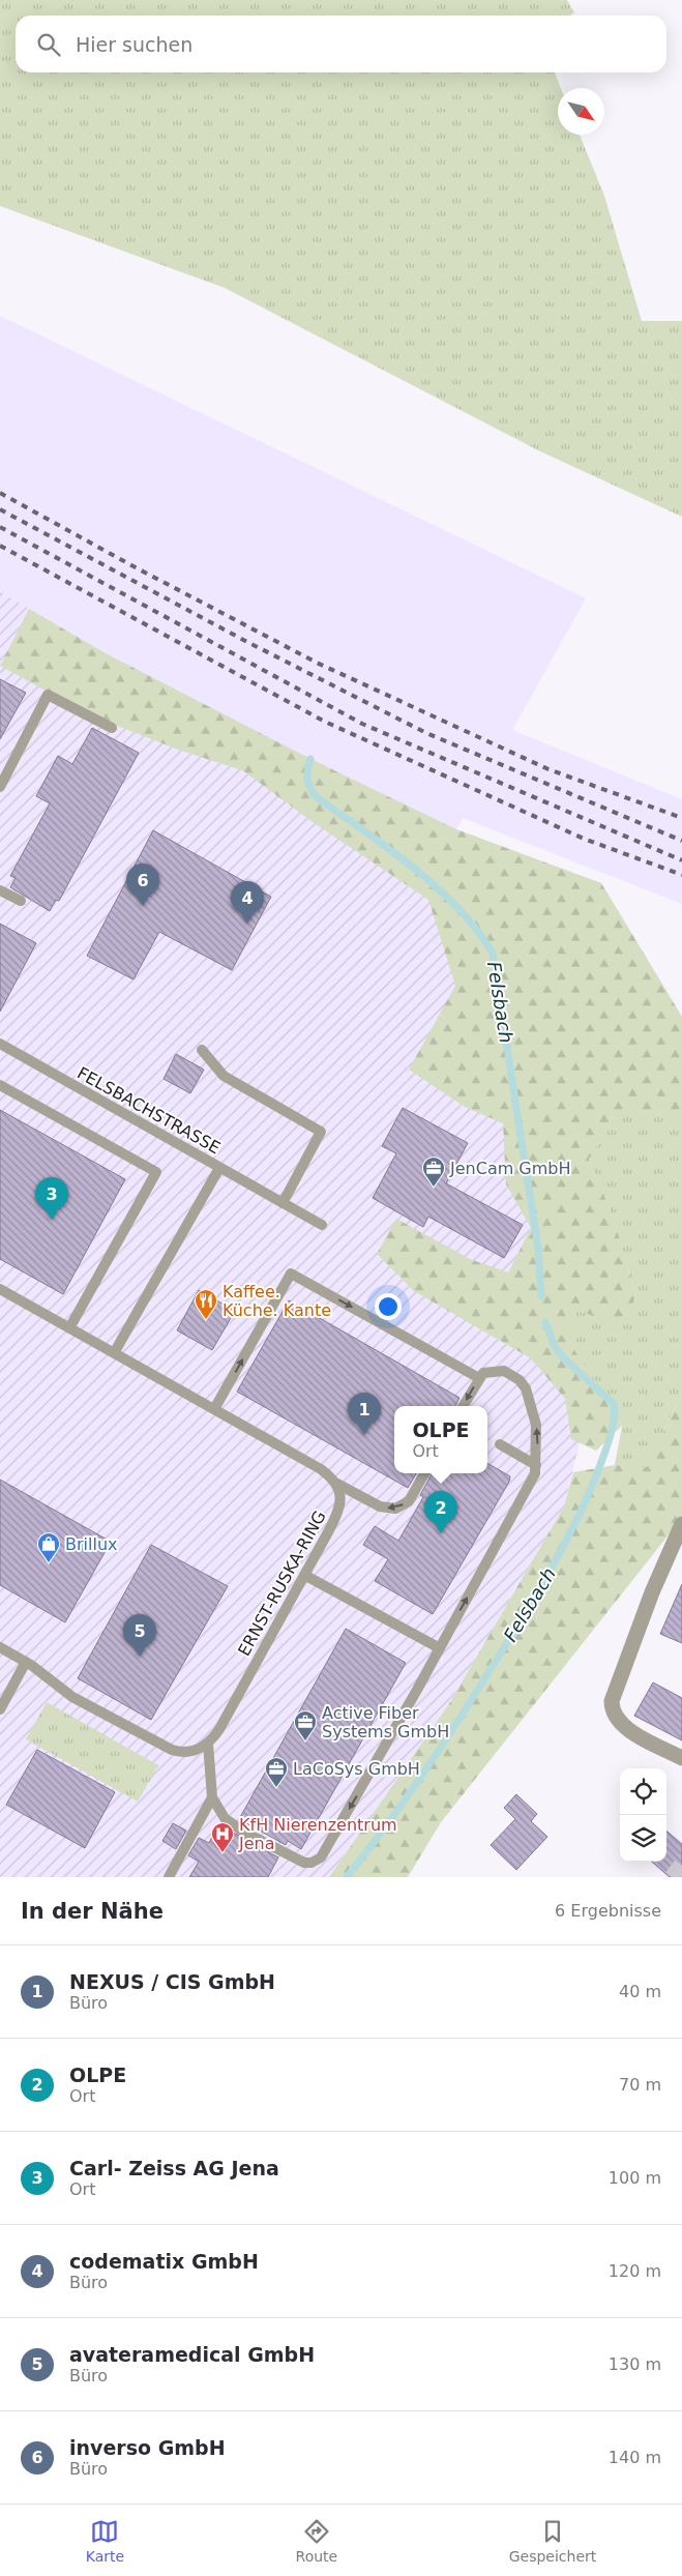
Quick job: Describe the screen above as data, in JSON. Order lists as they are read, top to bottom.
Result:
{
  "streets": {
    "lane": ["FELSBACHSTRASSE", "ERNST-RUSKA-RING"]
  },
  "water": ["Felsbach"],
  "places": {
    "office": ["JenCam GmbH", "Active Fiber Systems GmbH", "LaCoSys GmbH"],
    "restaurant": ["Kaffee. Küche. Kante"],
    "shop": ["Brillux"],
    "hospital": ["KfH Nierenzentrum Jena"]
  },
  "north": "bottom right",
  "page": {
    "search": "Hier suchen",
    "pins": [
      "6",
      "4",
      "3",
      "1",
      "2",
      "5"
    ],
    "popup": ["OLPE", "Ort"],
    "heading": ["In der Nähe", "6 Ergebnisse"],
    "list": [
      {
        "mark": "1",
        "name": "NEXUS / CIS GmbH",
        "note": "Büro",
        "value": "40 m"
      },
      {
        "mark": "2",
        "name": "OLPE",
        "note": "Ort",
        "value": "70 m"
      },
      {
        "mark": "3",
        "name": "Carl- Zeiss AG Jena",
        "note": "Ort",
        "value": "100 m"
      },
      {
        "mark": "4",
        "name": "codematix GmbH",
        "note": "Büro",
        "value": "120 m"
      },
      {
        "mark": "5",
        "name": "avateramedical GmbH",
        "note": "Büro",
        "value": "130 m"
      },
      {
        "mark": "6",
        "name": "inverso GmbH",
        "note": "Büro",
        "value": "140 m"
      }
    ],
    "nav": ["Karte", "Route", "Gespeichert"]
  }
}
